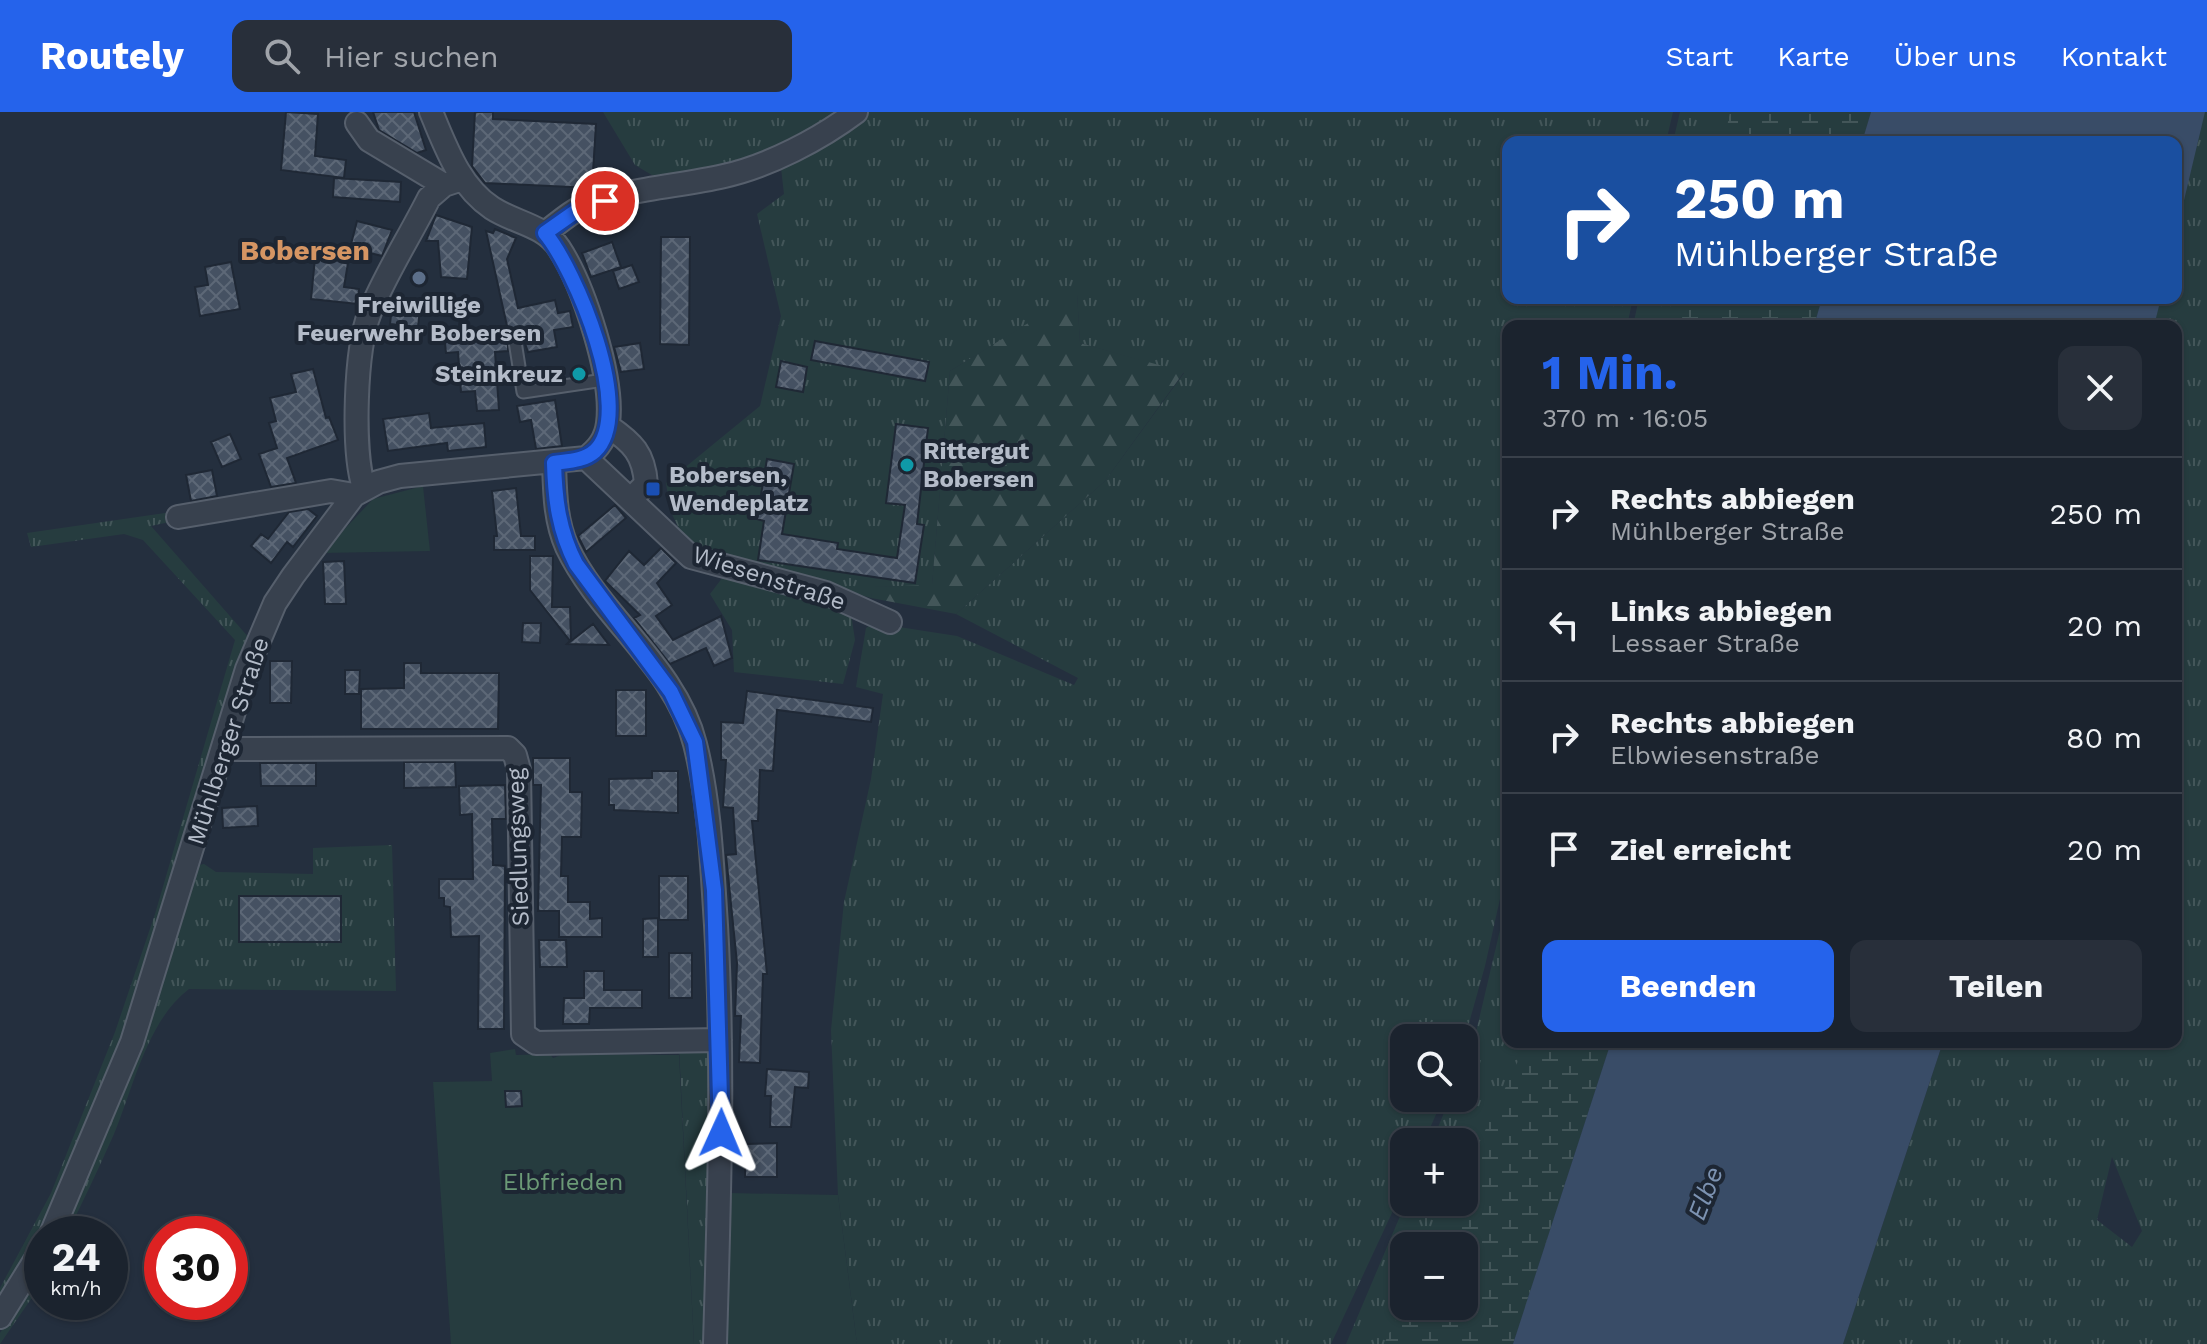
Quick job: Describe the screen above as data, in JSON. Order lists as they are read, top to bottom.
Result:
{
  "streets": {
    "street": ["Wiesenstraße", "Mühlberger Straße", "Siedlungsweg"]
  },
  "crossings": [
    ["Mühlberger Straße", "Siedlungsweg"]
  ],
  "districts": ["Bobersen"],
  "water": ["Elbe"],
  "parks": ["Elbfrieden"],
  "places": {
    "other": ["Freiwillige Feuerwehr Bobersen", "Steinkreuz", "Rittergut Bobersen"],
    "transit": ["Bobersen, Wendeplatz"]
  },
  "page": {
    "header": "Routely",
    "search": "Hier suchen",
    "nav": [
      "Start",
      "Karte",
      "Über uns",
      "Kontakt"
    ],
    "turn": ["250 m", "Mühlberger Straße"],
    "heading": ["1 Min.", "370 m · 16:05"],
    "list": [
      {
        "name": "Rechts abbiegen",
        "note": "Mühlberger Straße",
        "value": "250 m"
      },
      {
        "name": "Links abbiegen",
        "note": "Lessaer Straße",
        "value": "20 m"
      },
      {
        "name": "Rechts abbiegen",
        "note": "Elbwiesenstraße",
        "value": "80 m"
      },
      {
        "name": "Ziel erreicht",
        "value": "20 m"
      }
    ],
    "buttons": ["Beenden", "Teilen"],
    "map_buttons": ["+", "−"],
    "speed": "24 km/h",
    "limit": "30"
  }
}
